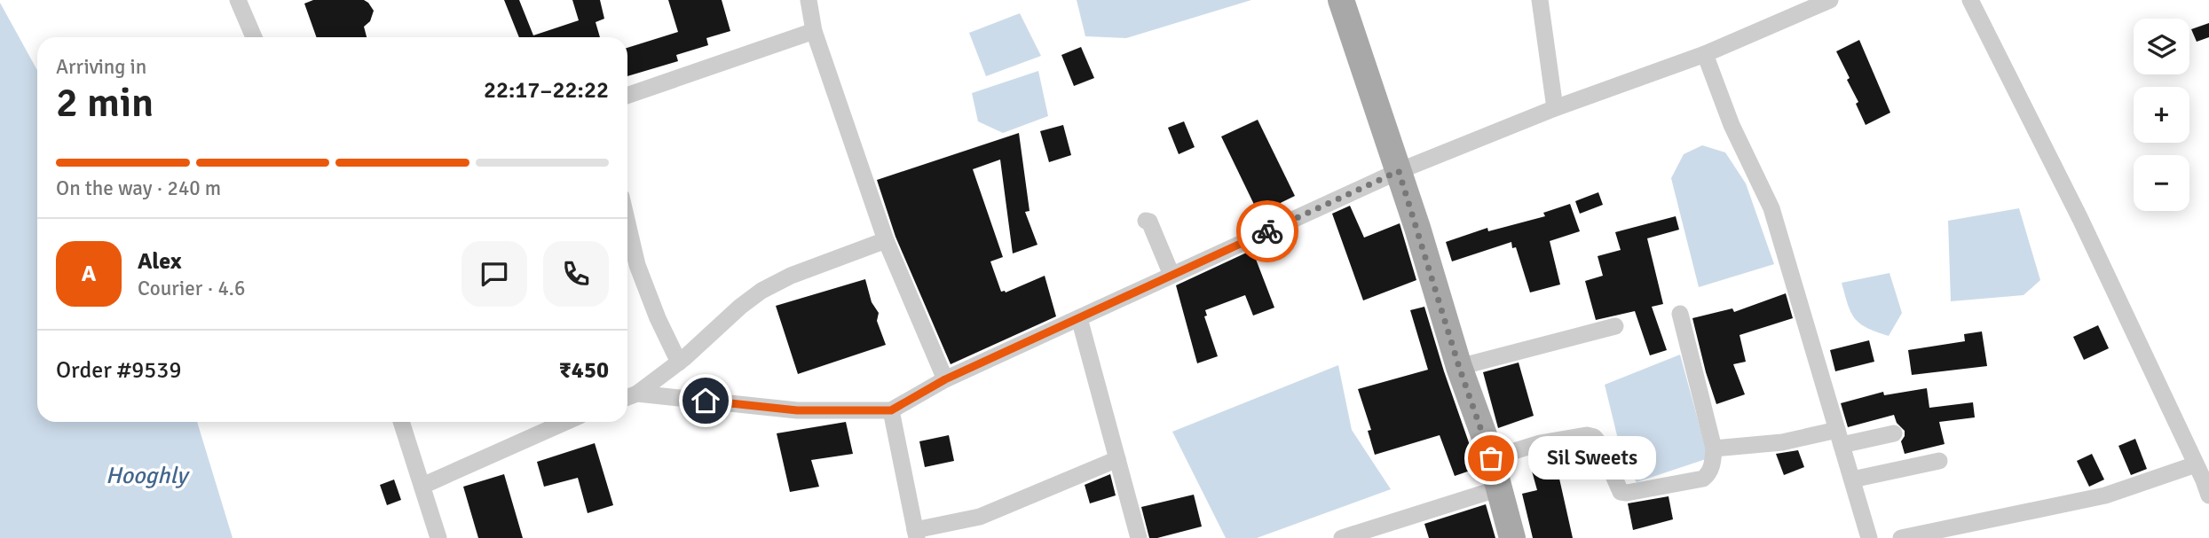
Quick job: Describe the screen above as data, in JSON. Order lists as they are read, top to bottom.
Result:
{
  "water": ["Hooghly"],
  "places": ["Sil Sweets"],
  "page": {
    "map_buttons": ["+", "−"],
    "heading": ["2 min", "Arriving in", "22:17–22:22"],
    "panel": [
      "Alex",
      "Courier · 4.6",
      "Order #9539",
      "₹450"
    ],
    "bar": "On the way · 240 m",
    "round": "A",
    "bubble": "Sil Sweets"
  }
}
